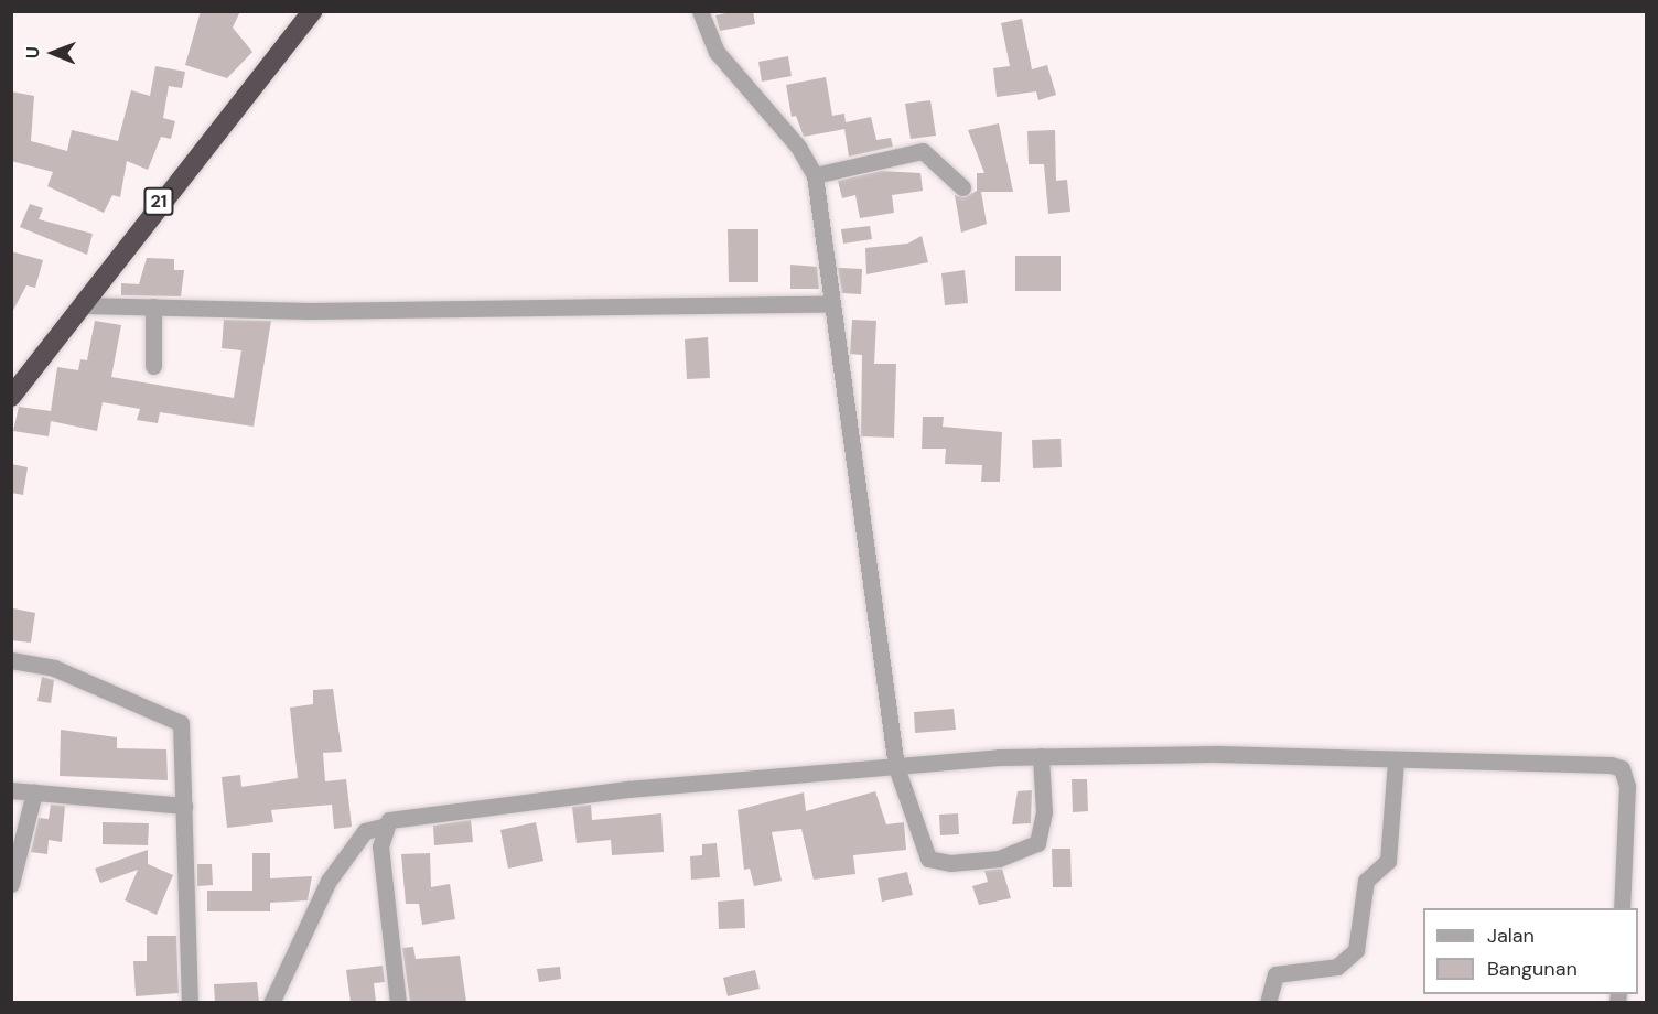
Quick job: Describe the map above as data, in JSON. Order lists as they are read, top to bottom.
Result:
{
  "streets": {
    "highway": ["21"]
  },
  "legend": ["Jalan", "Bangunan"],
  "north": "left"
}
